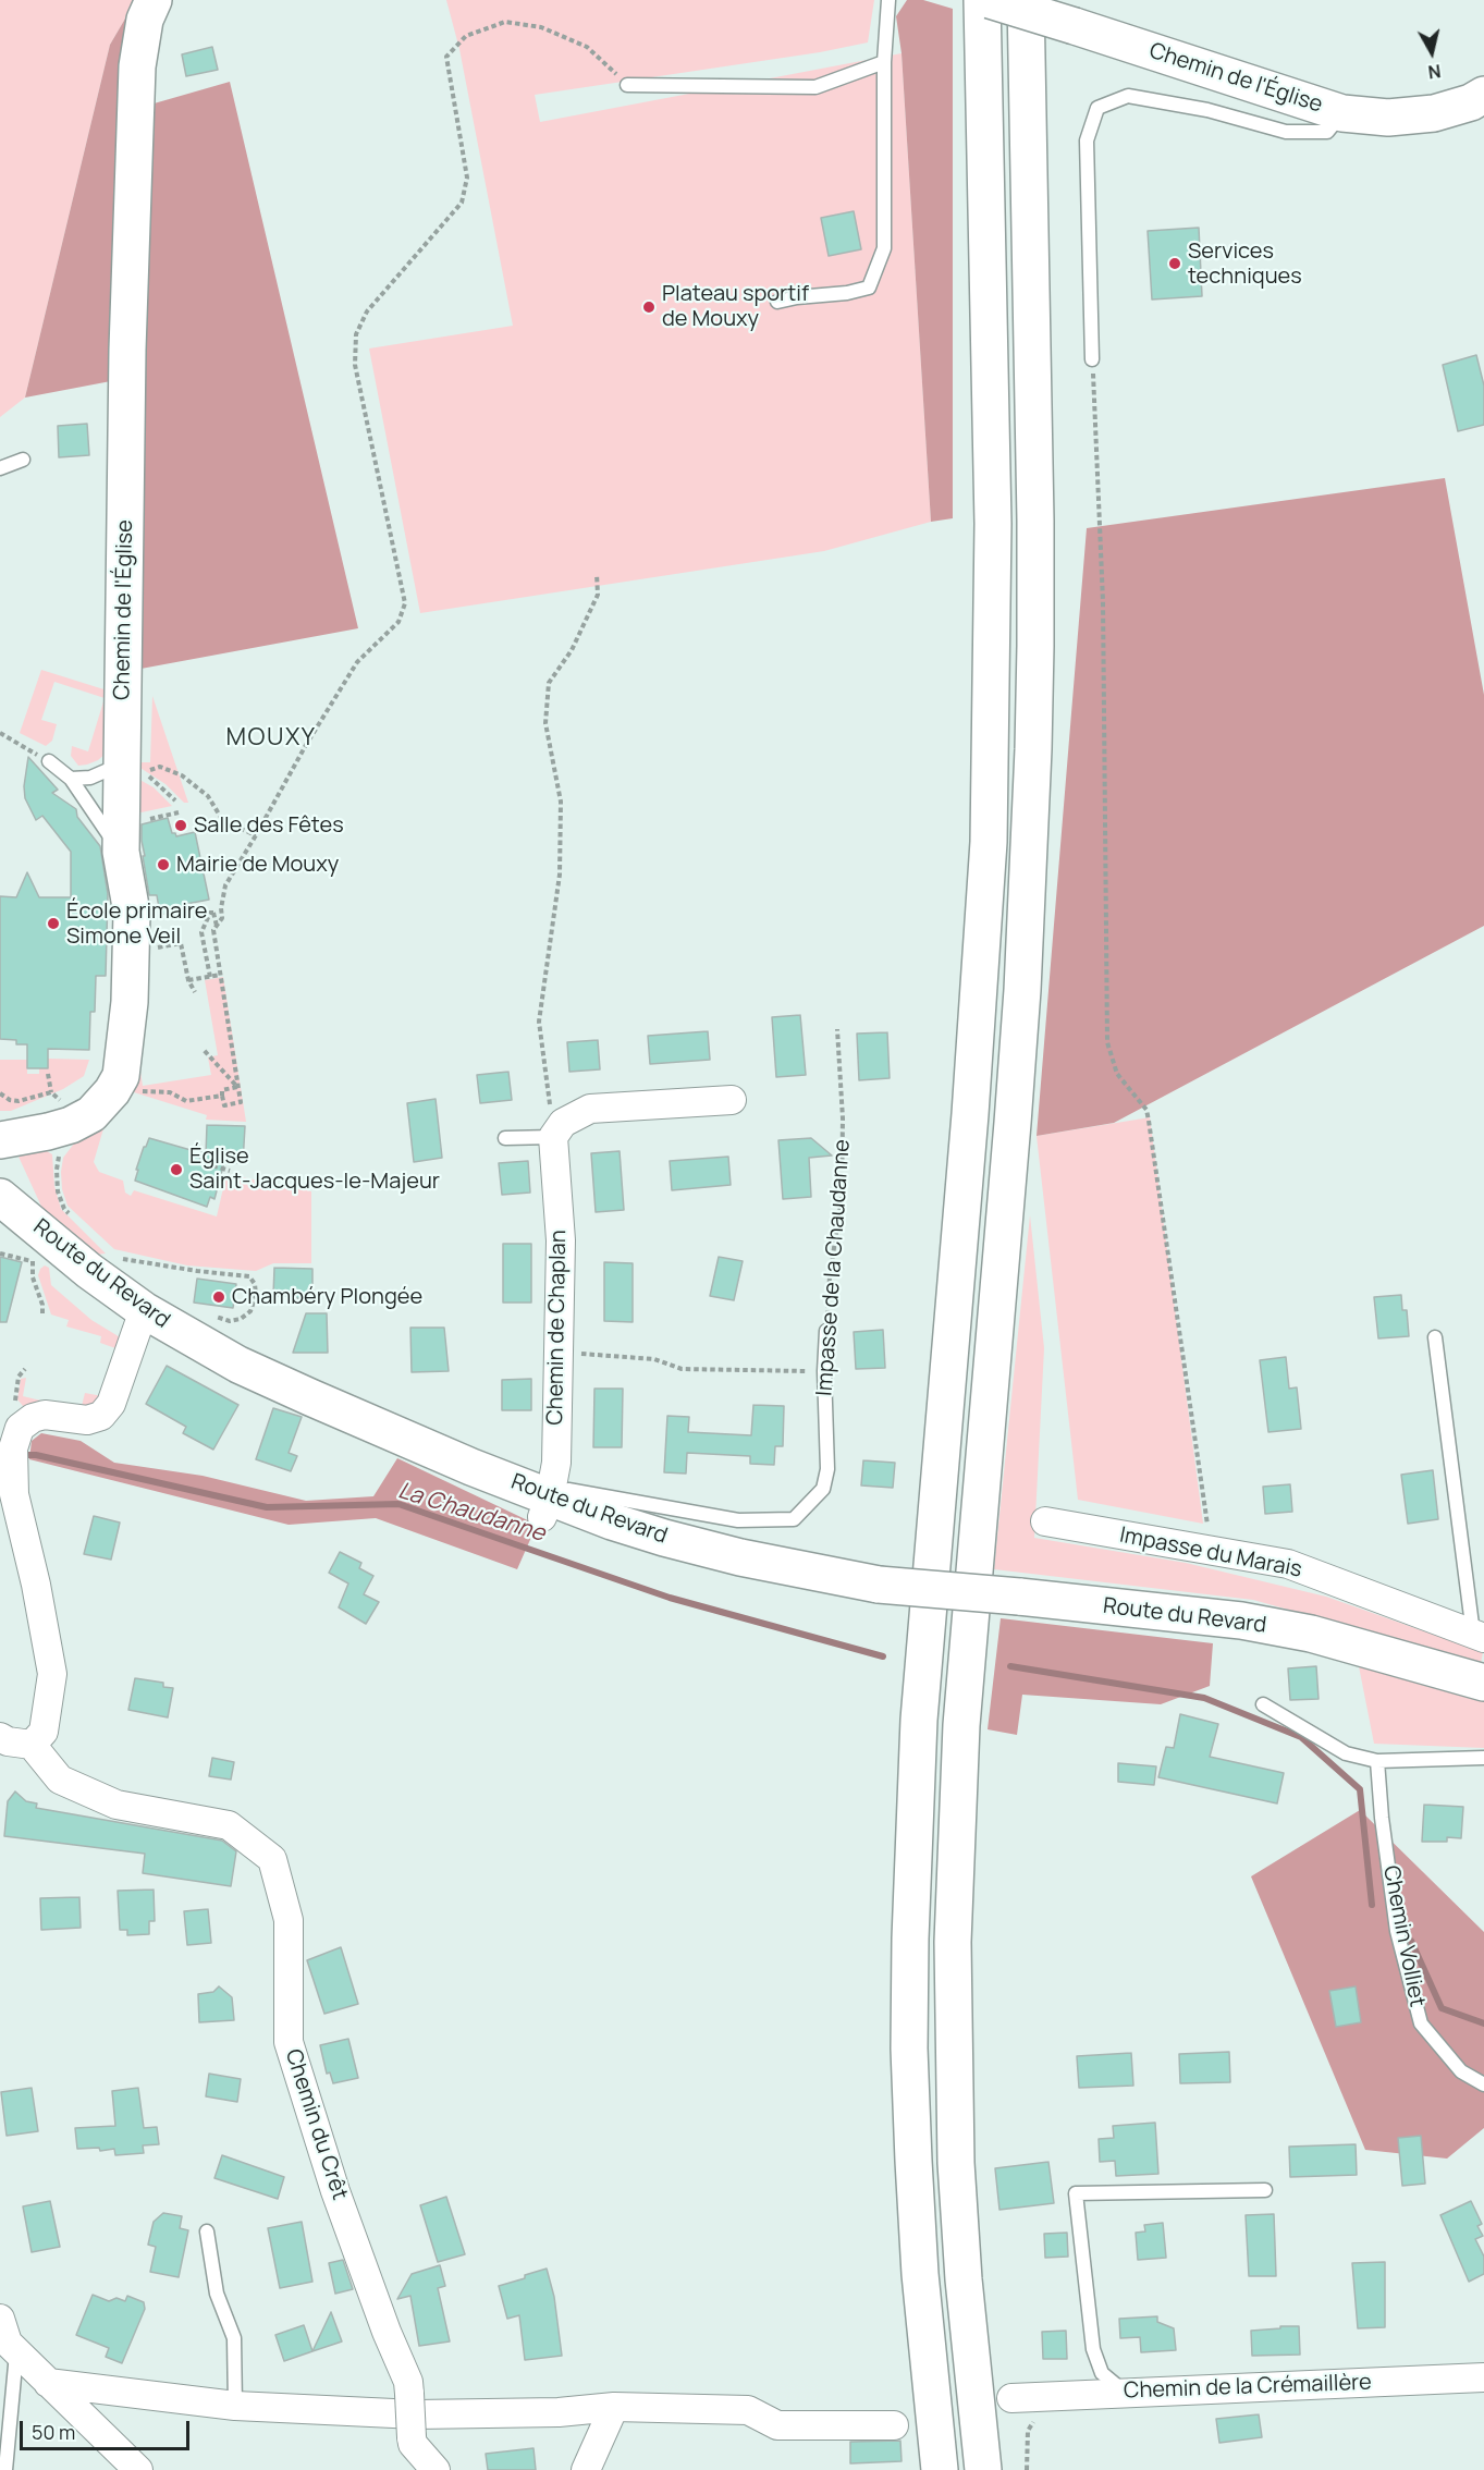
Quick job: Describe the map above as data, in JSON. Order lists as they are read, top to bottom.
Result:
{
  "streets": {
    "main road": ["Chemin de l'Église", "Route du Revard"],
    "street": [
      "Chemin de Chaplan",
      "Impasse du Marais",
      "Chemin du Crêt",
      "Chemin de la Crémaillère"
    ],
    "lane": ["Impasse de la Chaudanne", "Chemin Volliet"]
  },
  "crossings": [
    ["Impasse de la Chaudanne", "Route du Revard"],
    ["Impasse de la Chaudanne", "Chemin de Chaplan"],
    ["Route du Revard", "Chemin de Chaplan"]
  ],
  "districts": ["MOUXY"],
  "water": ["La Chaudanne"],
  "places": [
    "Services techniques",
    "Plateau sportif de Mouxy",
    "Salle des Fêtes",
    "Mairie de Mouxy",
    "École primaire Simone Veil",
    "Église Saint-Jacques-le-Majeur",
    "Chambéry Plongée"
  ],
  "scale_bar": "50 m",
  "north": "bottom"
}
